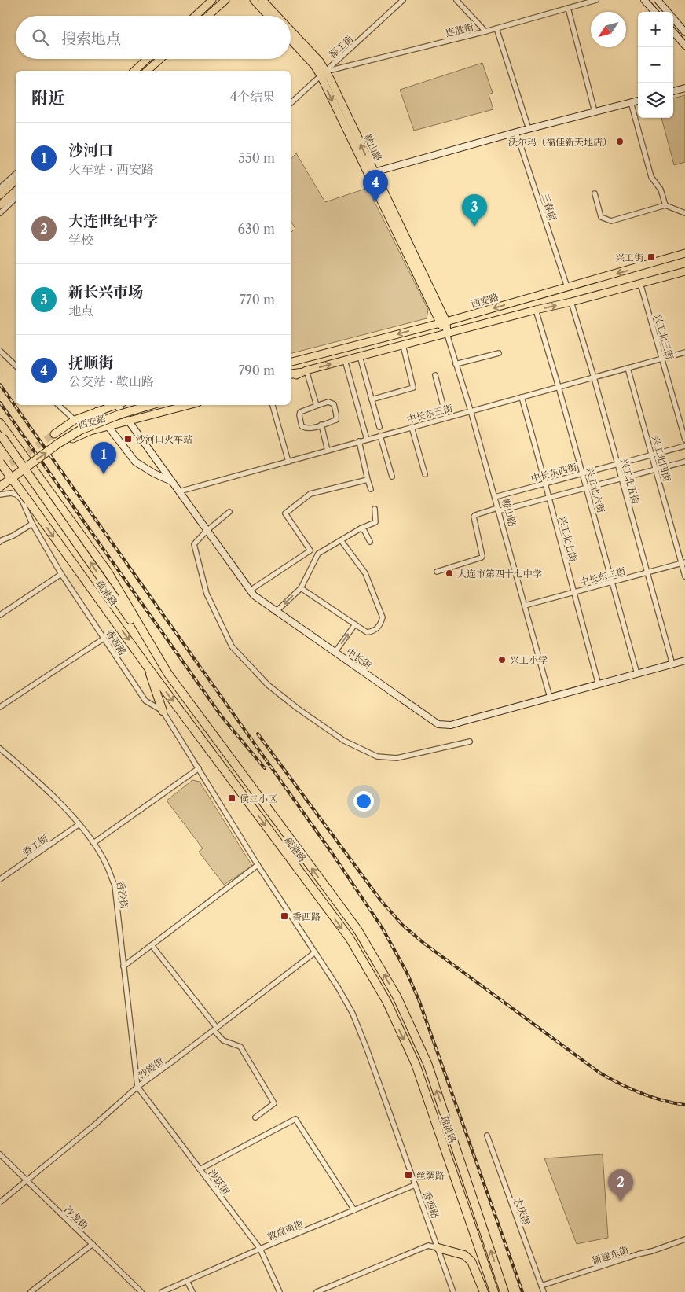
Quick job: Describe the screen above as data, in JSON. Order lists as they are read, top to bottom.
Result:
{
  "streets": {
    "highway": ["疏港路"],
    "main road": ["鞍山路", "西安路"],
    "street": [
      "连胜街",
      "振工街",
      "三春街",
      "兴工北三街",
      "中长东五街",
      "兴工北四街",
      "中长东四街",
      "兴工北五街",
      "兴工北六街",
      "兴工北七街",
      "中长东二街",
      "香西路",
      "中长街",
      "香工街",
      "香沙街",
      "沙能街",
      "沙跃街",
      "大庆街",
      "沙龙街",
      "敦煌南街",
      "新建东街"
    ]
  },
  "crossings": [
    ["连胜街", "振工街"],
    ["连胜街", "鞍山路"],
    ["振工街", "鞍山路"],
    ["鞍山路", "西安路"],
    ["鞍山路", "中长东五街"],
    ["鞍山路", "中长东四街"],
    ["鞍山路", "中长东二街"],
    ["鞍山路", "中长街"],
    ["三春街", "西安路"],
    ["西安路", "中长街"],
    ["兴工北三街", "中长东五街"],
    ["中长东五街", "兴工北四街"],
    ["中长东五街", "兴工北五街"],
    ["中长东五街", "兴工北六街"],
    ["中长东五街", "兴工北七街"],
    ["中长东五街", "中长街"],
    ["兴工北四街", "中长东四街"],
    ["兴工北四街", "中长东二街"],
    ["中长东四街", "兴工北五街"],
    ["中长东四街", "兴工北六街"],
    ["中长东四街", "兴工北七街"],
    ["兴工北五街", "中长东二街"],
    ["兴工北五街", "中长街"],
    ["兴工北六街", "中长东二街"],
    ["兴工北六街", "中长街"],
    ["兴工北七街", "中长东二街"],
    ["兴工北七街", "中长街"],
    ["香西路", "沙能街"],
    ["香西路", "敦煌南街"],
    ["香工街", "香沙街"],
    ["香沙街", "沙能街"],
    ["香沙街", "沙跃街"],
    ["沙能街", "沙跃街"],
    ["沙能街", "沙龙街"],
    ["沙跃街", "敦煌南街"],
    ["大庆街", "新建东街"]
  ],
  "places": {
    "other": ["沃尔玛（福佳新天地店）", "大连市第四十七中学", "兴工小学"],
    "transit": [
      "兴工街",
      "沙河口火车站",
      "侯二小区",
      "香西路",
      "丝绸路"
    ]
  },
  "north": "bottom left",
  "page": {
    "map_buttons": ["+", "−"],
    "search": "搜索地点",
    "heading": ["附近", "4个结果"],
    "list": [
      {
        "mark": "1",
        "name": "沙河口",
        "note": "火车站 · 西安路",
        "value": "550 m"
      },
      {
        "mark": "2",
        "name": "大连世纪中学",
        "note": "学校",
        "value": "630 m"
      },
      {
        "mark": "3",
        "name": "新长兴市场",
        "note": "地点",
        "value": "770 m"
      },
      {
        "mark": "4",
        "name": "抚顺街",
        "note": "公交站 · 鞍山路",
        "value": "790 m"
      }
    ],
    "pins": [
      "4",
      "3",
      "1",
      "2"
    ]
  }
}
